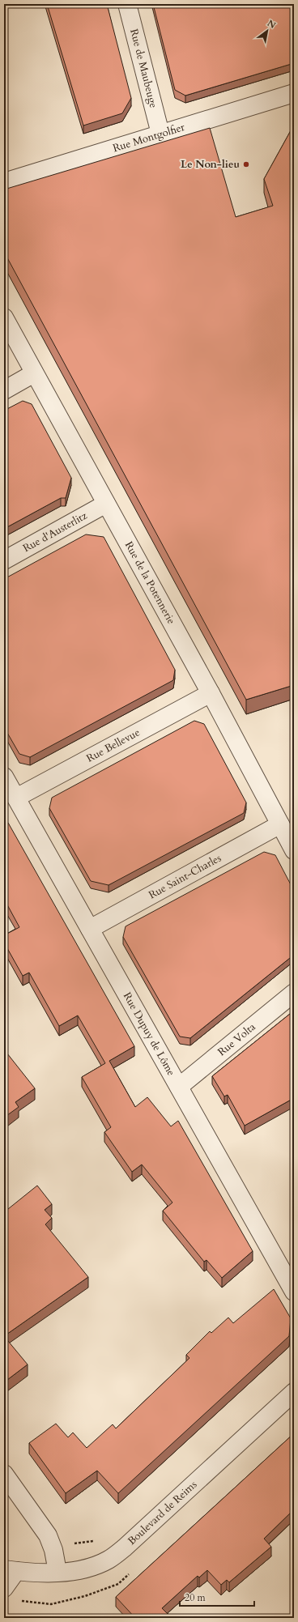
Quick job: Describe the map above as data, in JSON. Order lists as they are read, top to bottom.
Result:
{
  "streets": {
    "street": [
      "Rue de Maubeuge",
      "Rue Montgolfier",
      "Rue d'Austerlitz",
      "Rue de la Potennerie",
      "Rue Bellevue",
      "Rue Saint-Charles",
      "Rue Dupuy de Lôme",
      "Rue Volta",
      "Boulevard de Reims"
    ]
  },
  "crossings": [
    ["Rue de Maubeuge", "Rue Montgolfier"],
    ["Rue d'Austerlitz", "Rue de la Potennerie"],
    ["Rue de la Potennerie", "Rue Bellevue"],
    ["Rue de la Potennerie", "Rue Saint-Charles"],
    ["Rue Bellevue", "Rue Dupuy de Lôme"],
    ["Rue Saint-Charles", "Rue Dupuy de Lôme"],
    ["Rue Dupuy de Lôme", "Rue Volta"]
  ],
  "places": ["Le Non-lieu"],
  "scale_bar": "20 m",
  "north": "top right"
}
